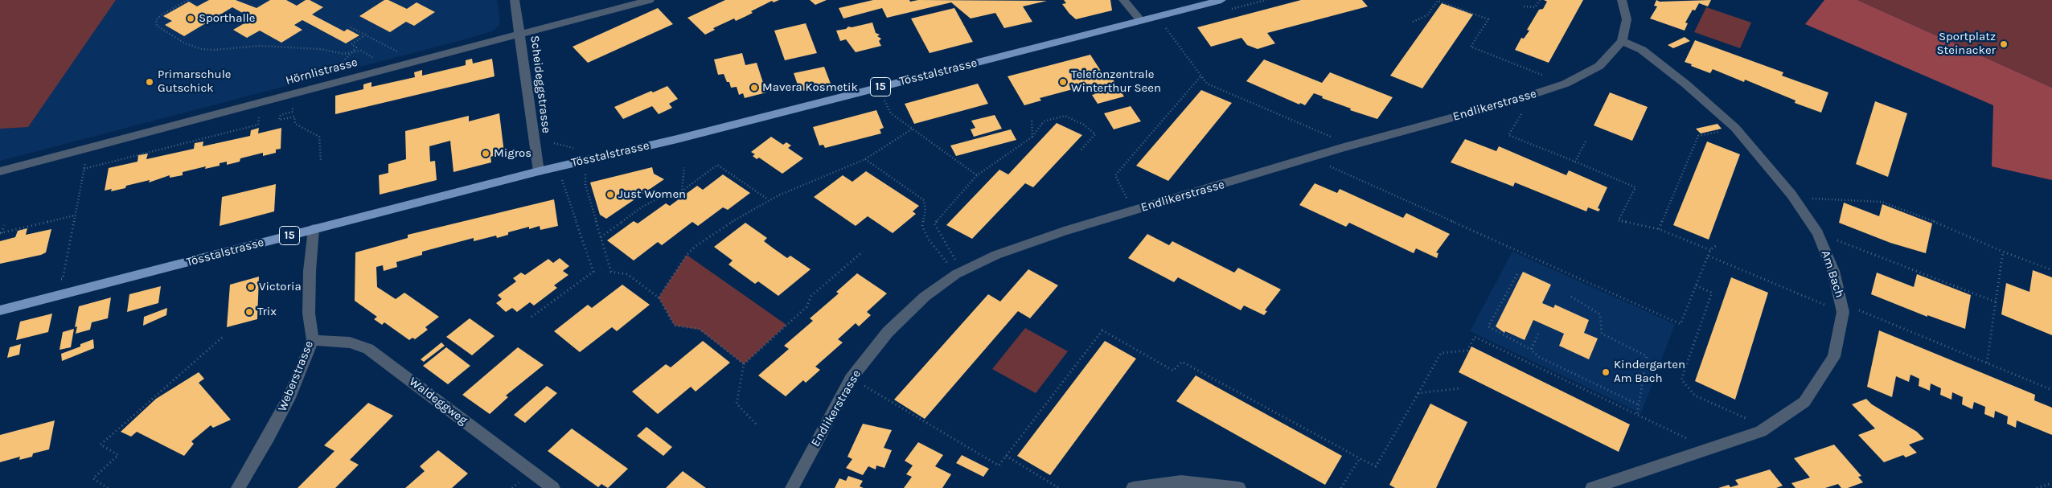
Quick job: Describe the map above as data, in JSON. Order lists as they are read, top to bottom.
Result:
{
  "streets": {
    "main road": ["Tösstalstrasse", "15"],
    "street": [
      "Hörnlistrasse",
      "Scheideggstrasse",
      "Endlikerstrasse",
      "Am Bach",
      "Weberstrasse",
      "Waldeggweg"
    ]
  },
  "crossings": [
    ["Hörnlistrasse", "Scheideggstrasse"],
    ["Tösstalstrasse", "Scheideggstrasse"],
    ["Tösstalstrasse", "Weberstrasse"],
    ["Endlikerstrasse", "Am Bach"],
    ["Weberstrasse", "Waldeggweg"]
  ],
  "places": [
    "Sporthalle",
    "Sportplatz Steinacker",
    "Primarschule Gutschick",
    "Telefonzentrale Winterthur Seen",
    "Mavera Kosmetik",
    "Migros",
    "Just Women",
    "Victoria",
    "Trix",
    "Kindergarten Am Bach"
  ]
}
